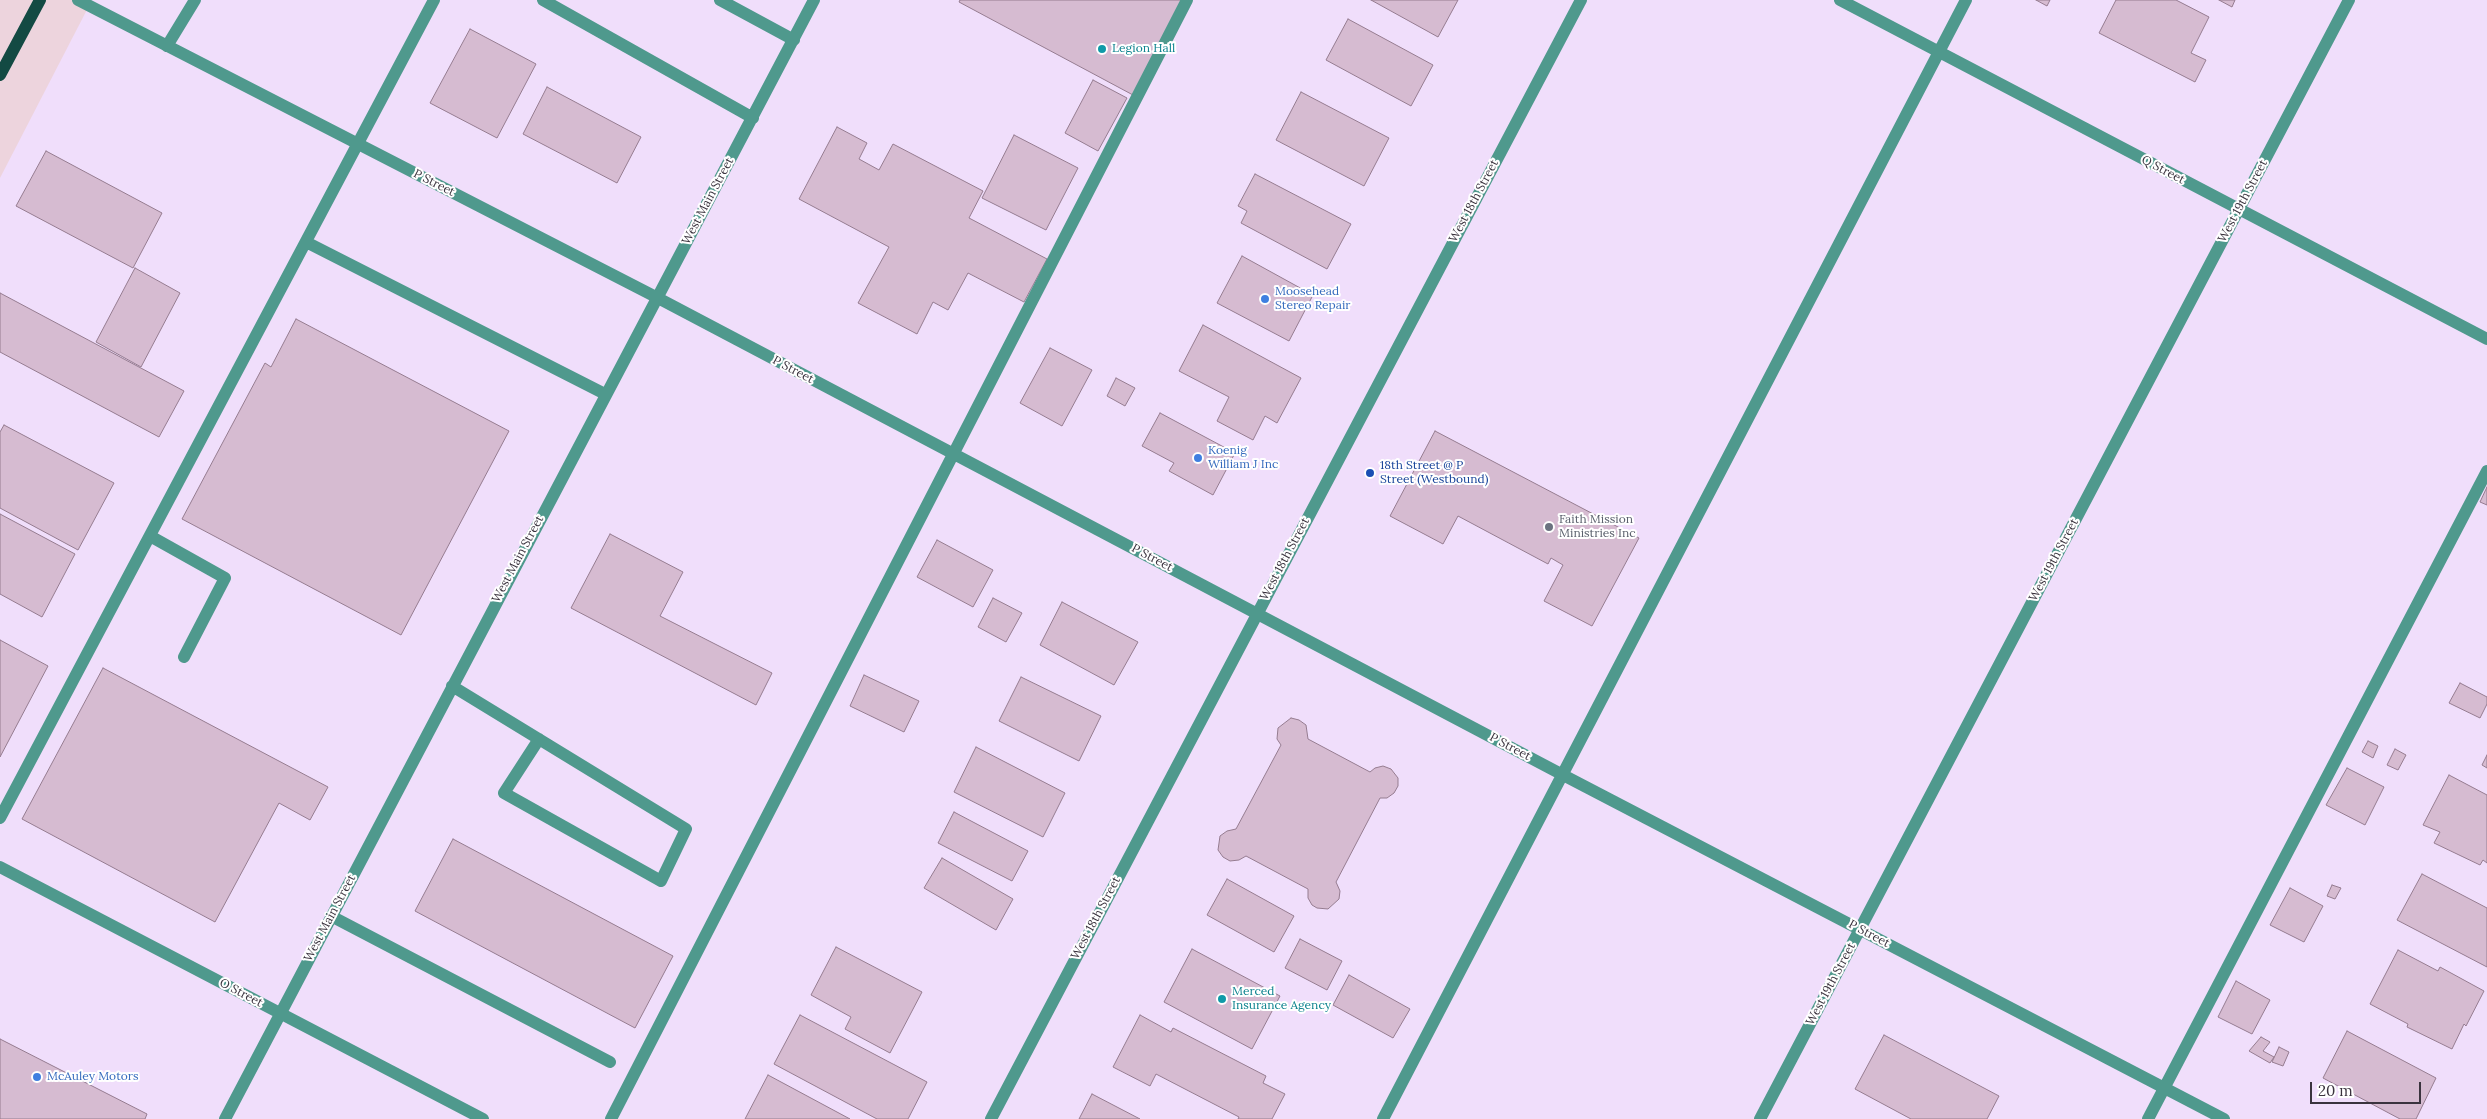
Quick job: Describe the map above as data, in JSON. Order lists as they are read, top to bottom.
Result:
{
  "streets": {
    "street": [
      "Q Street",
      "P Street",
      "West Main Street",
      "West 18th Street",
      "West 19th Street",
      "O Street"
    ]
  },
  "crossings": [
    ["Q Street", "West 19th Street"],
    ["P Street", "West Main Street"],
    ["P Street", "West 18th Street"],
    ["P Street", "West 19th Street"],
    ["West Main Street", "O Street"]
  ],
  "places": [
    "Legion Hall",
    "Moosehead Stereo Repair",
    "Koenig William J Inc",
    "18th Street @ P Street (Westbound)",
    "Faith Mission Ministries Inc",
    "Merced Insurance Agency",
    "McAuley Motors"
  ],
  "scale_bar": "20 m"
}
